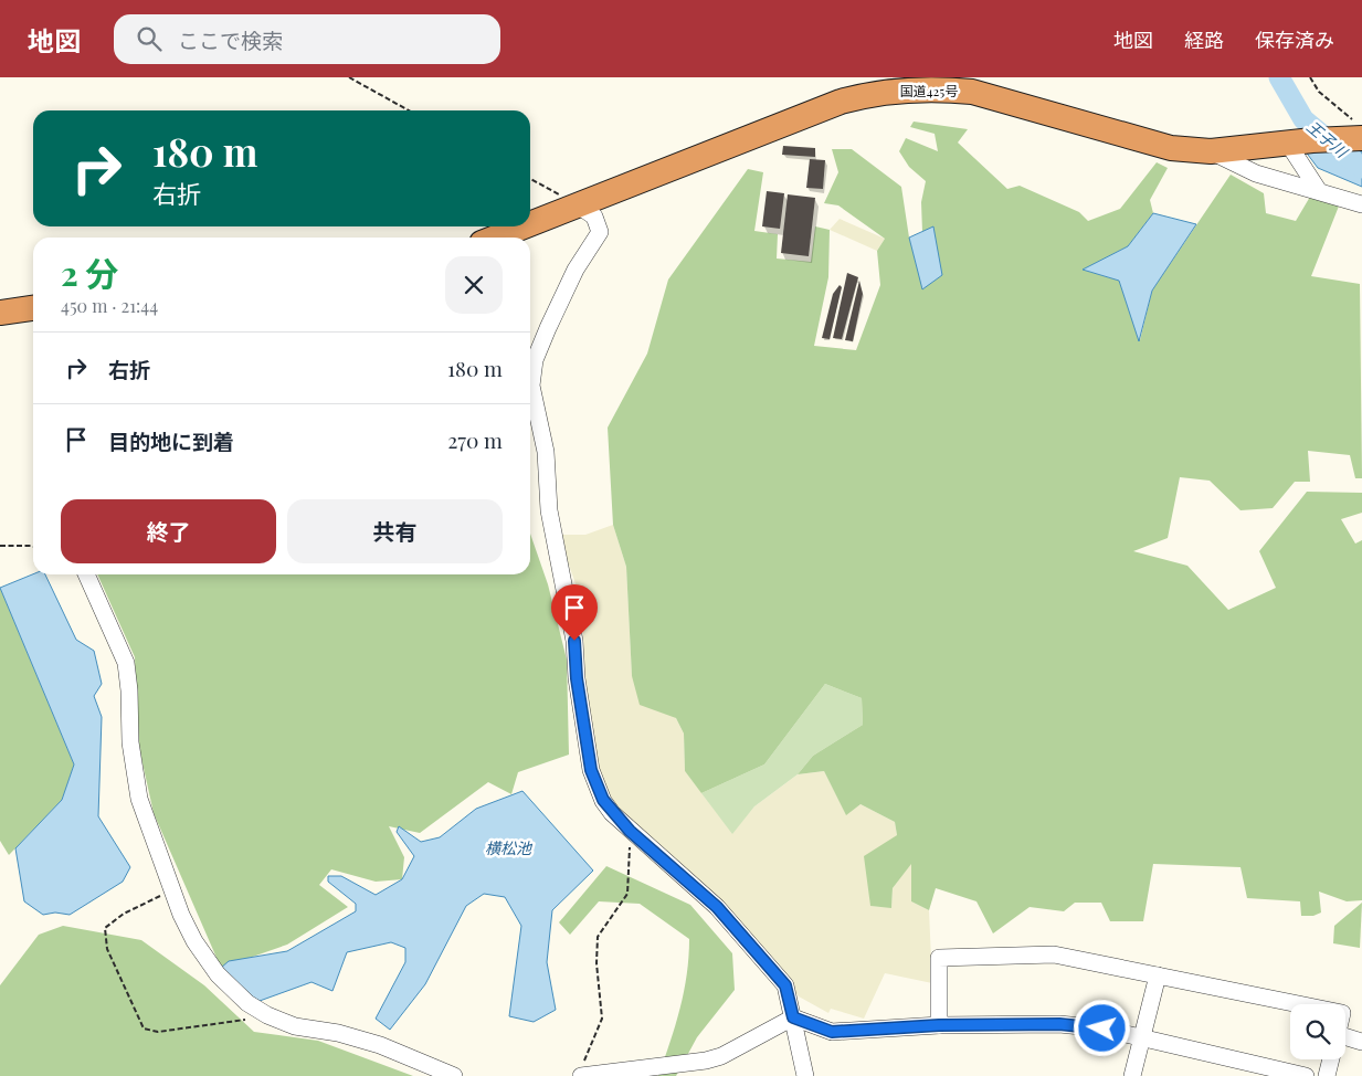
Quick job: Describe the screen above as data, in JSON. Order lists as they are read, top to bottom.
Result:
{
  "streets": {
    "highway": ["国道425号"]
  },
  "water": ["王子川", "横松池"],
  "page": {
    "header": "地図",
    "search": "ここで検索",
    "nav": ["地図", "経路", "保存済み"],
    "turn": ["180 m", "右折"],
    "heading": ["2 分", "450 m · 21:44"],
    "list": [
      {
        "name": "右折",
        "value": "180 m"
      },
      {
        "name": "目的地に到着",
        "value": "270 m"
      }
    ],
    "buttons": ["終了", "共有"]
  }
}
